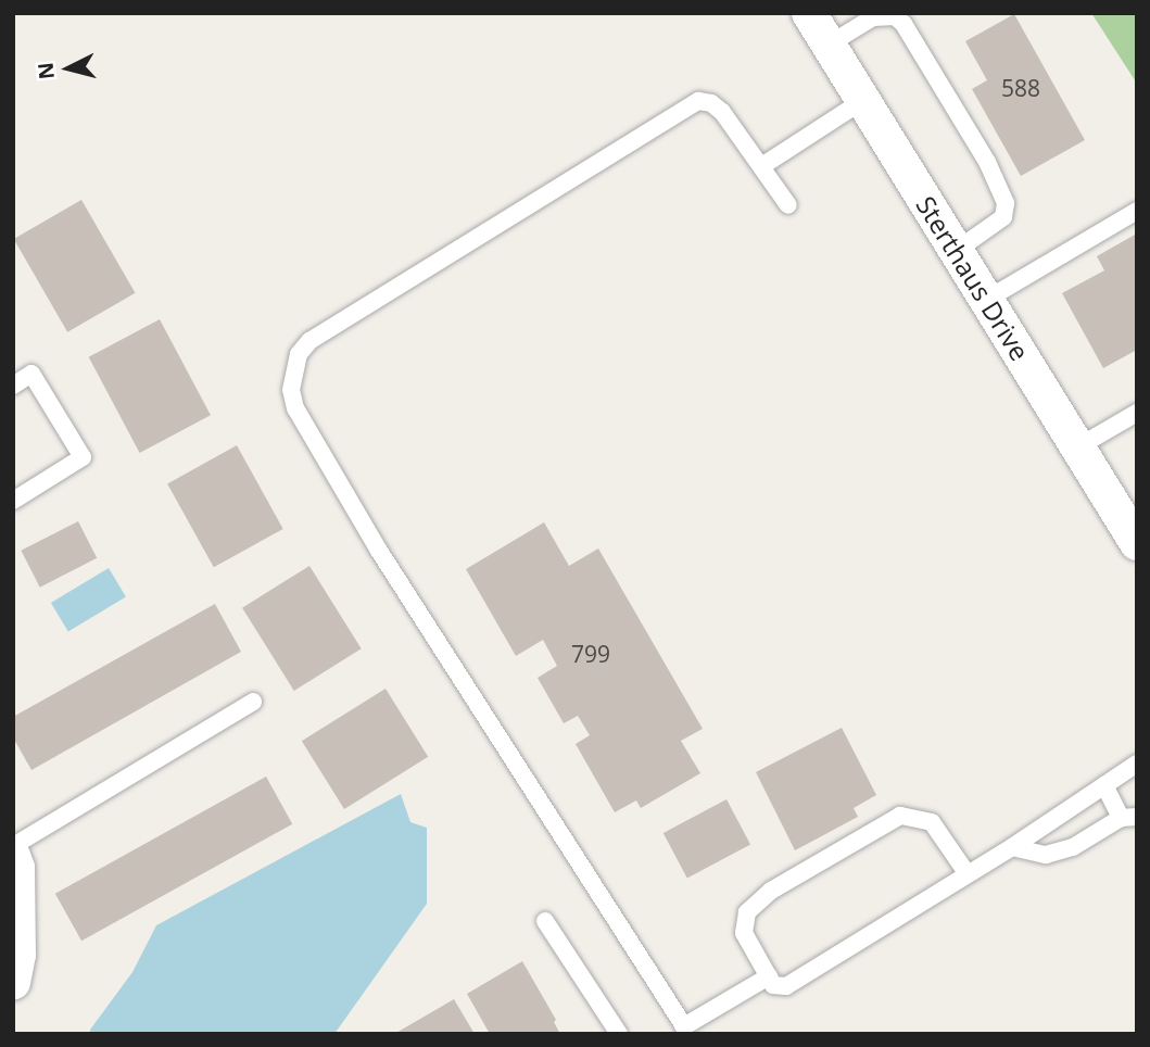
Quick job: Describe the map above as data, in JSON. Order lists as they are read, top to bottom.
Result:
{
  "streets": {
    "street": ["Sterthaus Drive"]
  },
  "house_numbers": ["588", "799"],
  "north": "left"
}
